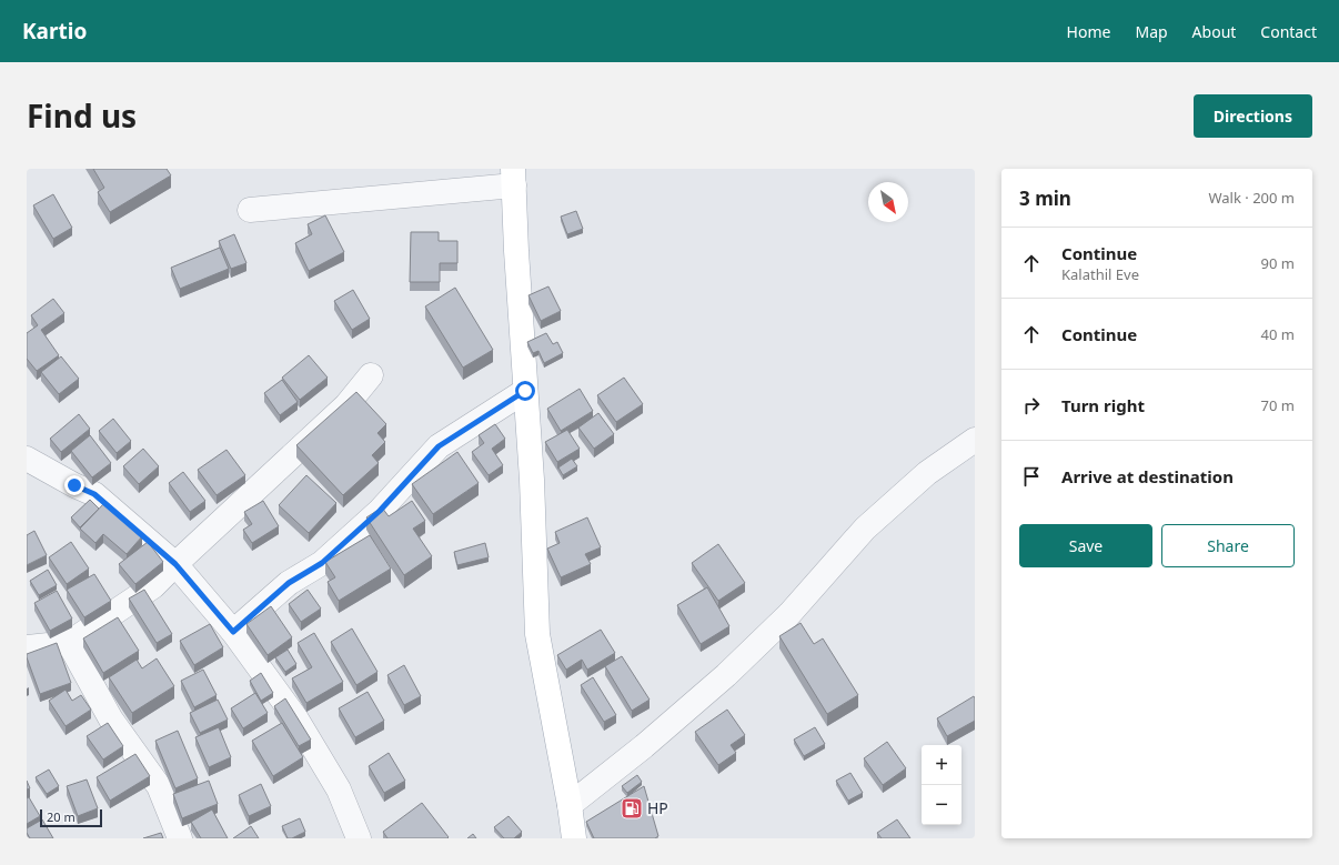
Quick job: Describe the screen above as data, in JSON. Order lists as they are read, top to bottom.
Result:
{
  "places": {
    "fuel station": ["HP"]
  },
  "scale_bar": "20 m",
  "north": "bottom right",
  "page": {
    "header": "Kartio",
    "nav": [
      "Home",
      "Map",
      "About",
      "Contact"
    ],
    "title": "Find us",
    "buttons": [
      "Directions",
      ["Save", "Share"]
    ],
    "heading": ["3 min", "Walk · 200 m"],
    "list": [
      ["Continue", "Kalathil Eve", "90 m"],
      ["Continue", "40 m"],
      ["Turn right", "70 m"],
      "Arrive at destination"
    ],
    "map_buttons": ["+", "−"],
    "scale": "20 m"
  }
}
